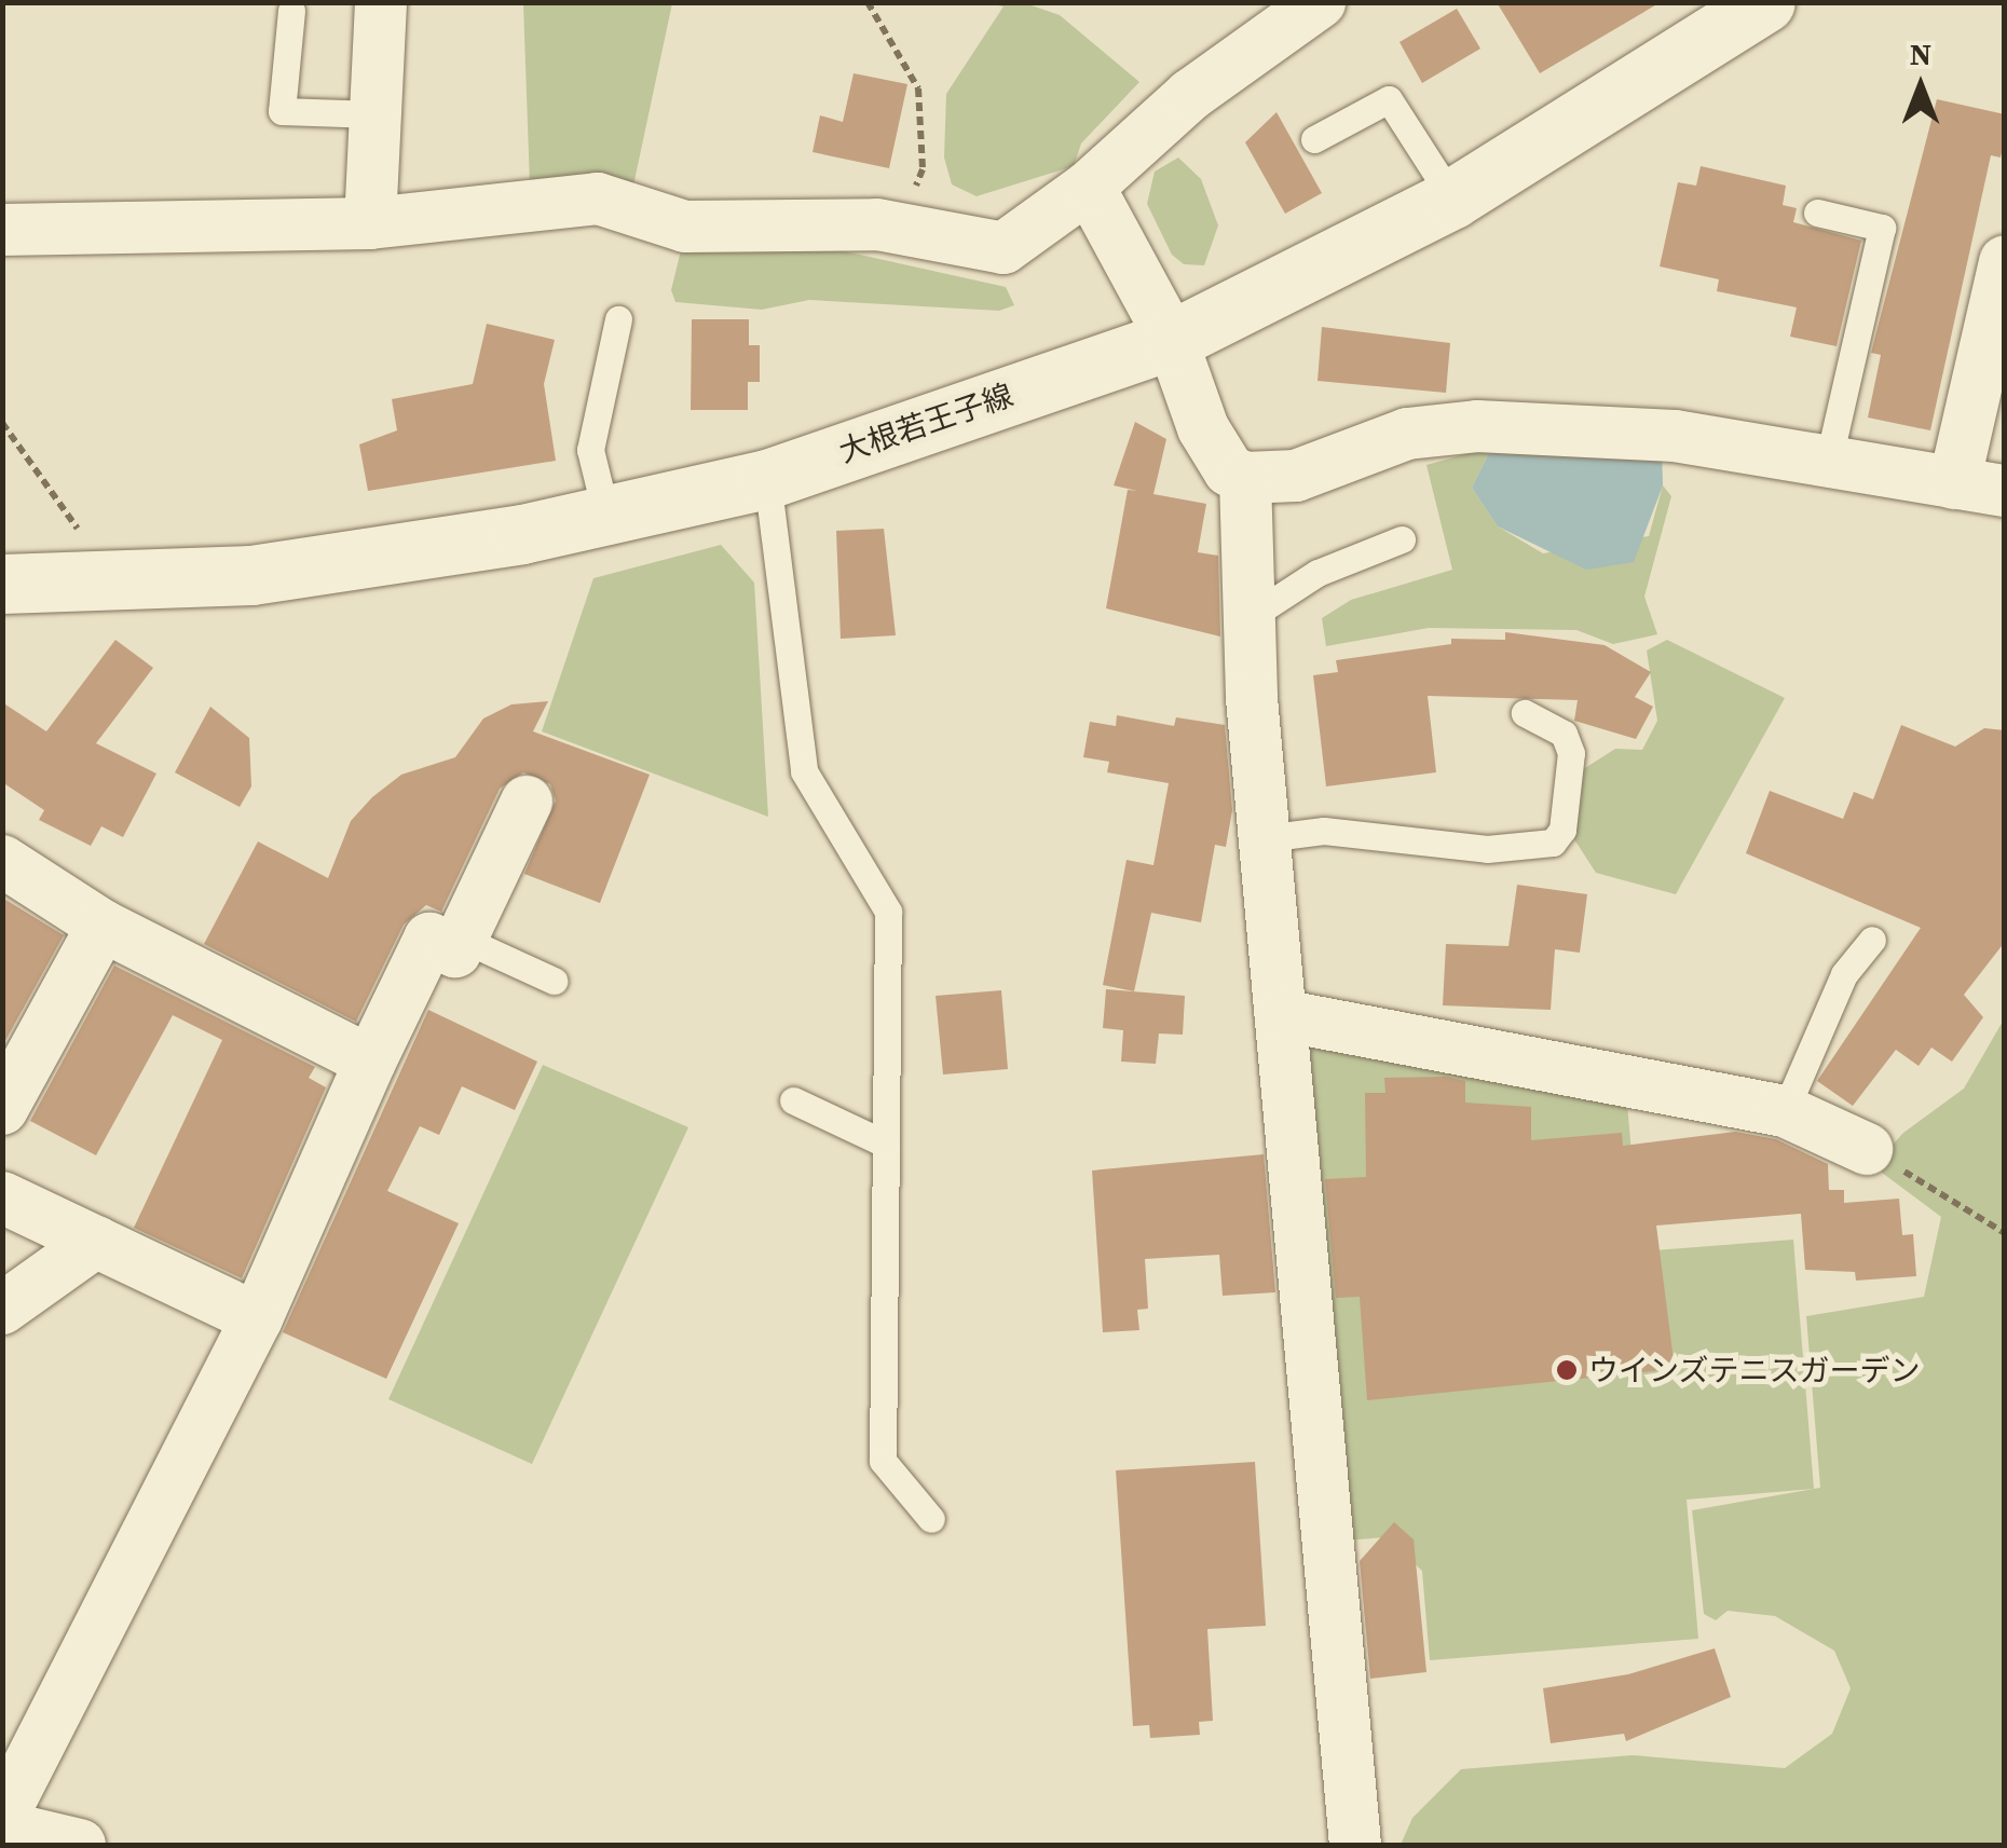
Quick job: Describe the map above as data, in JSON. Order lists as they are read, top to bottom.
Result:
{
  "streets": {
    "street": ["大根若王子線"]
  },
  "places": ["ウインズテニスガーデン"],
  "north": "top"
}
